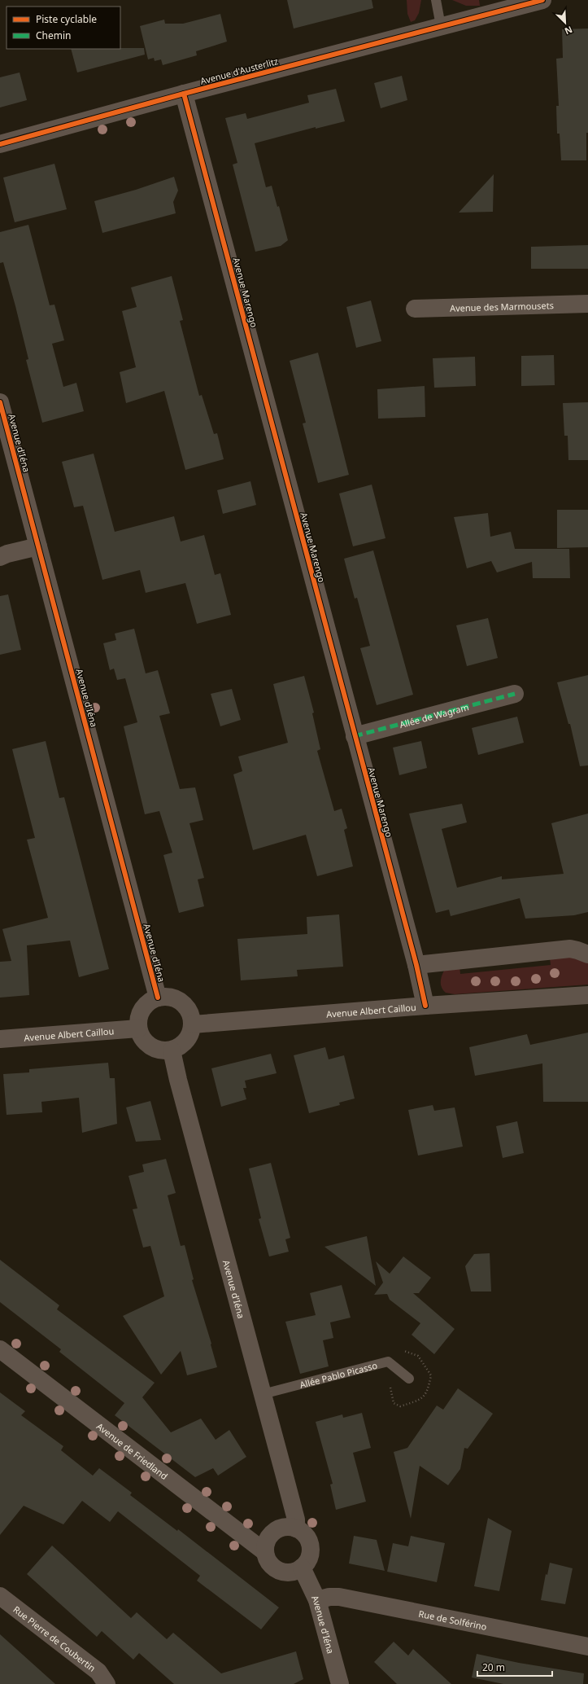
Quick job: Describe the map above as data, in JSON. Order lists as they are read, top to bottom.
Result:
{
  "streets": {
    "street": [
      "Avenue d'Austerlitz",
      "Avenue Marengo",
      "Avenue des Marmousets",
      "Avenue d'Iéna",
      "Allée de Wagram",
      "Avenue Albert Caillou",
      "Avenue de Friedland",
      "Rue de Solférino",
      "Rue Pierre de Coubertin"
    ],
    "lane": ["Allée Pablo Picasso"]
  },
  "crossings": [
    ["Avenue d'Austerlitz", "Avenue Marengo"],
    ["Avenue Marengo", "Allée de Wagram"],
    ["Avenue Marengo", "Avenue Albert Caillou"],
    ["Avenue d'Iéna", "Avenue Albert Caillou"],
    ["Avenue d'Iéna", "Allée Pablo Picasso"],
    ["Avenue d'Iéna", "Avenue de Friedland"],
    ["Avenue d'Iéna", "Rue de Solférino"]
  ],
  "legend": ["Piste cyclable", "Chemin"],
  "scale_bar": "20 m",
  "north": "bottom right"
}
